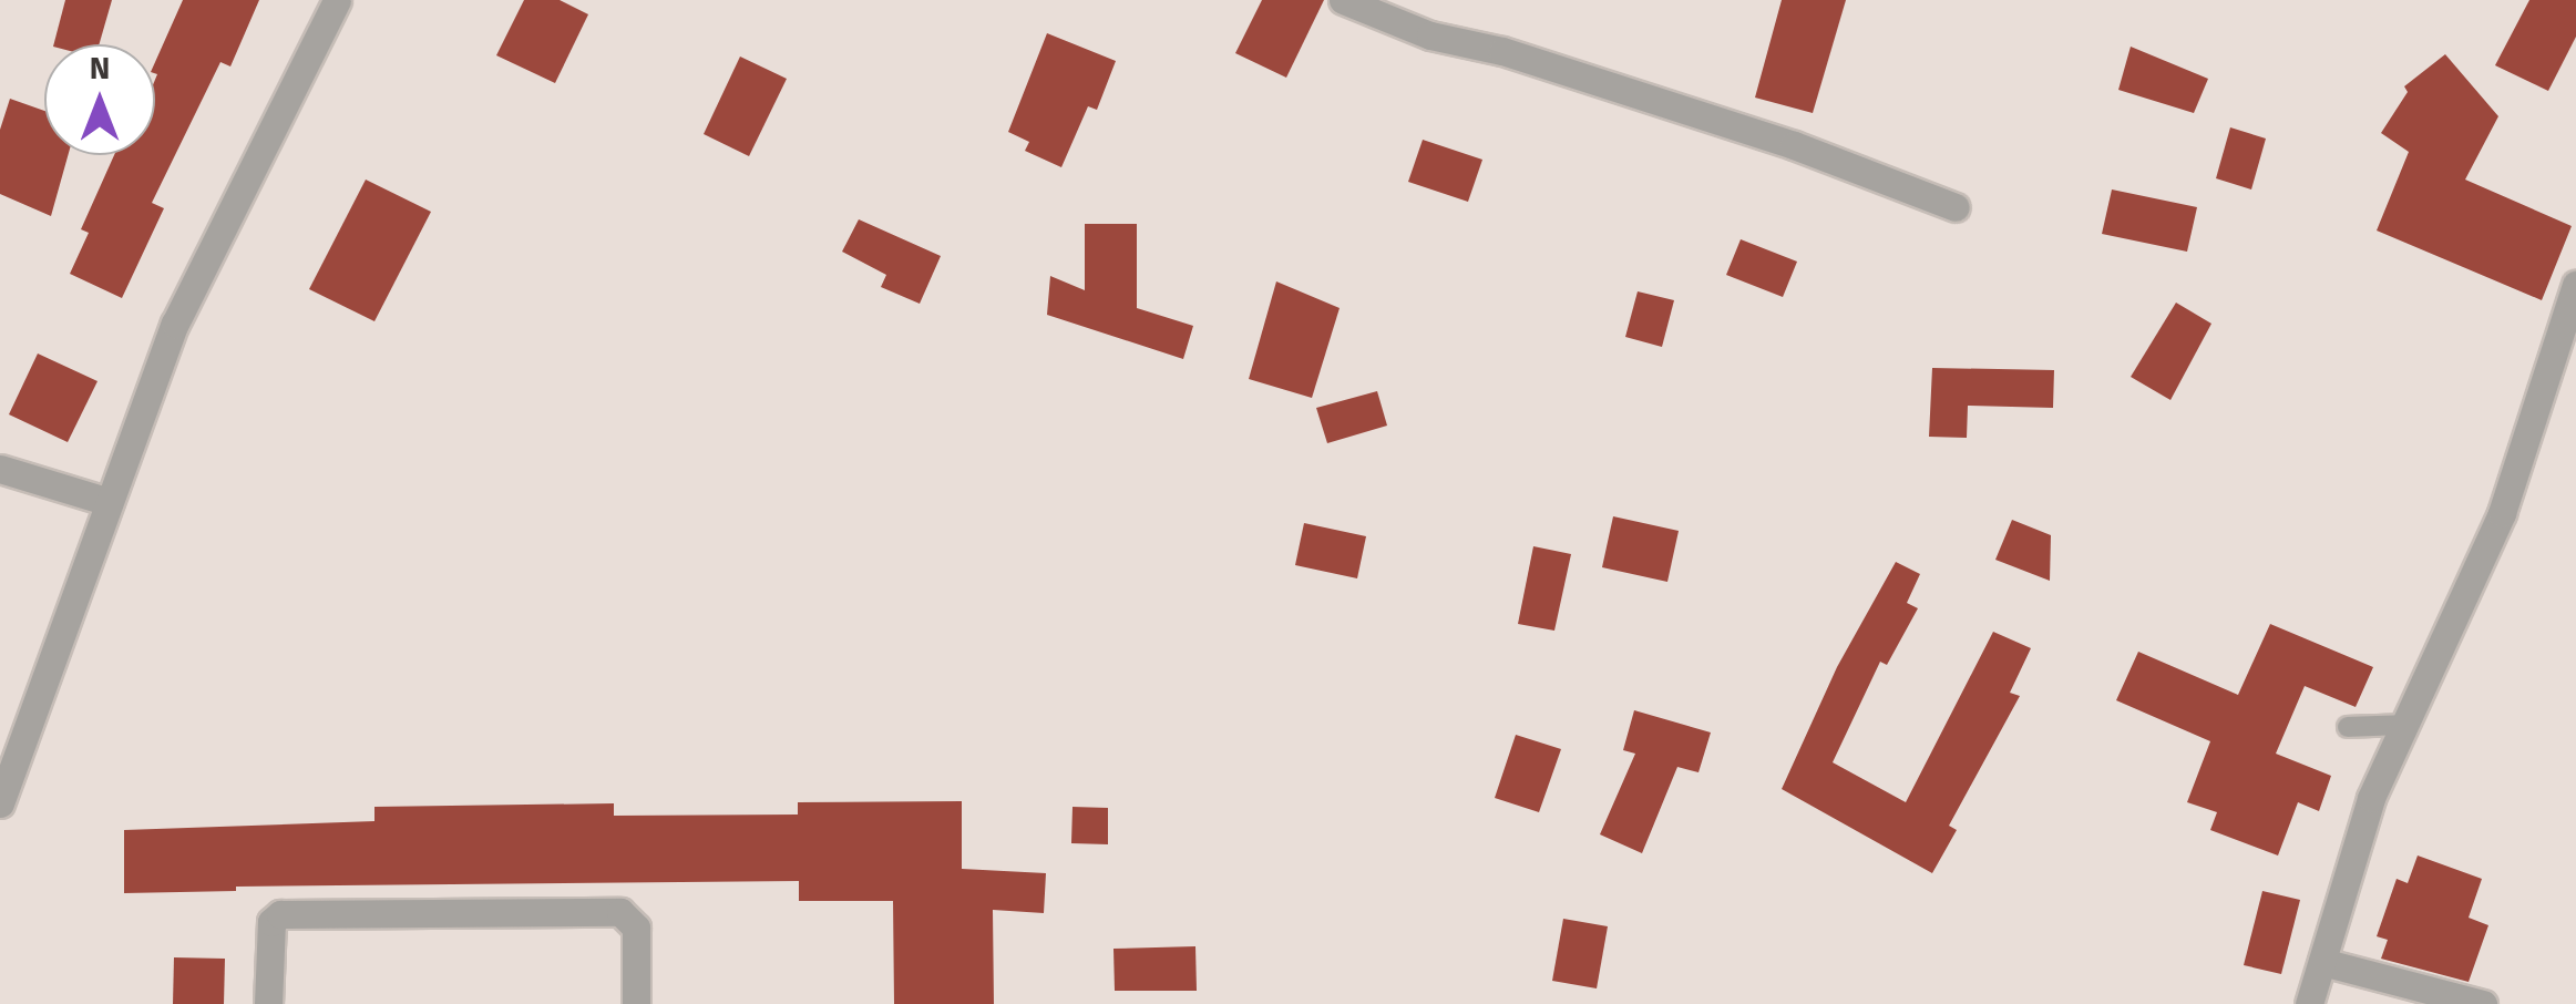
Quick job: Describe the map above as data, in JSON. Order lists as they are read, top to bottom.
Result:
{
  "north": "top"
}
